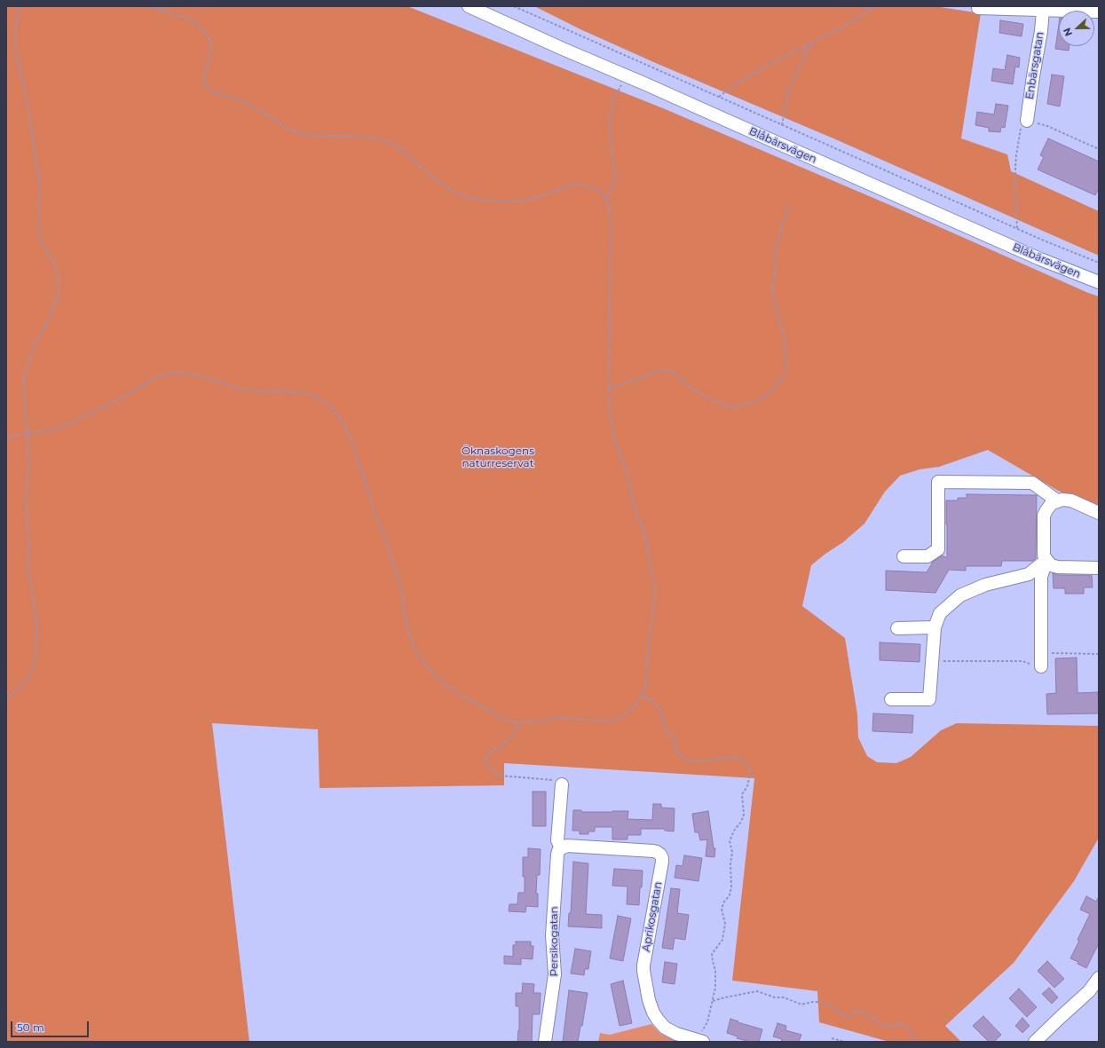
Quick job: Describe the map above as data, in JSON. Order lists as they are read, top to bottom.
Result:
{
  "streets": {
    "street": [
      "Enbärsgatan",
      "Blåbärsvägen",
      "Aprikosgatan",
      "Persikogatan"
    ]
  },
  "crossings": [
    ["Aprikosgatan", "Persikogatan"]
  ],
  "parks": ["Öknaskogens naturreservat"],
  "scale_bar": "50 m",
  "north": "left"
}
